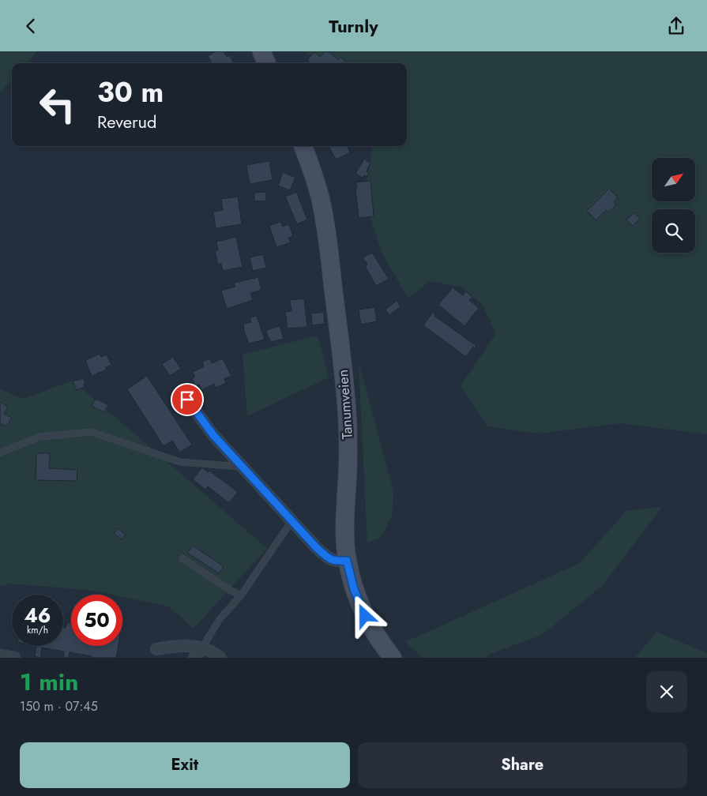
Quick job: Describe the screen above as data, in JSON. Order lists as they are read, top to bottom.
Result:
{
  "streets": {
    "main road": ["Tanumveien"]
  },
  "north": "top right",
  "page": {
    "header": "Turnly",
    "turn": ["30 m", "Reverud"],
    "speed": "46 km/h",
    "limit": "50",
    "heading": ["1 min", "150 m · 07:45"],
    "buttons": ["Exit", "Share"]
  }
}
